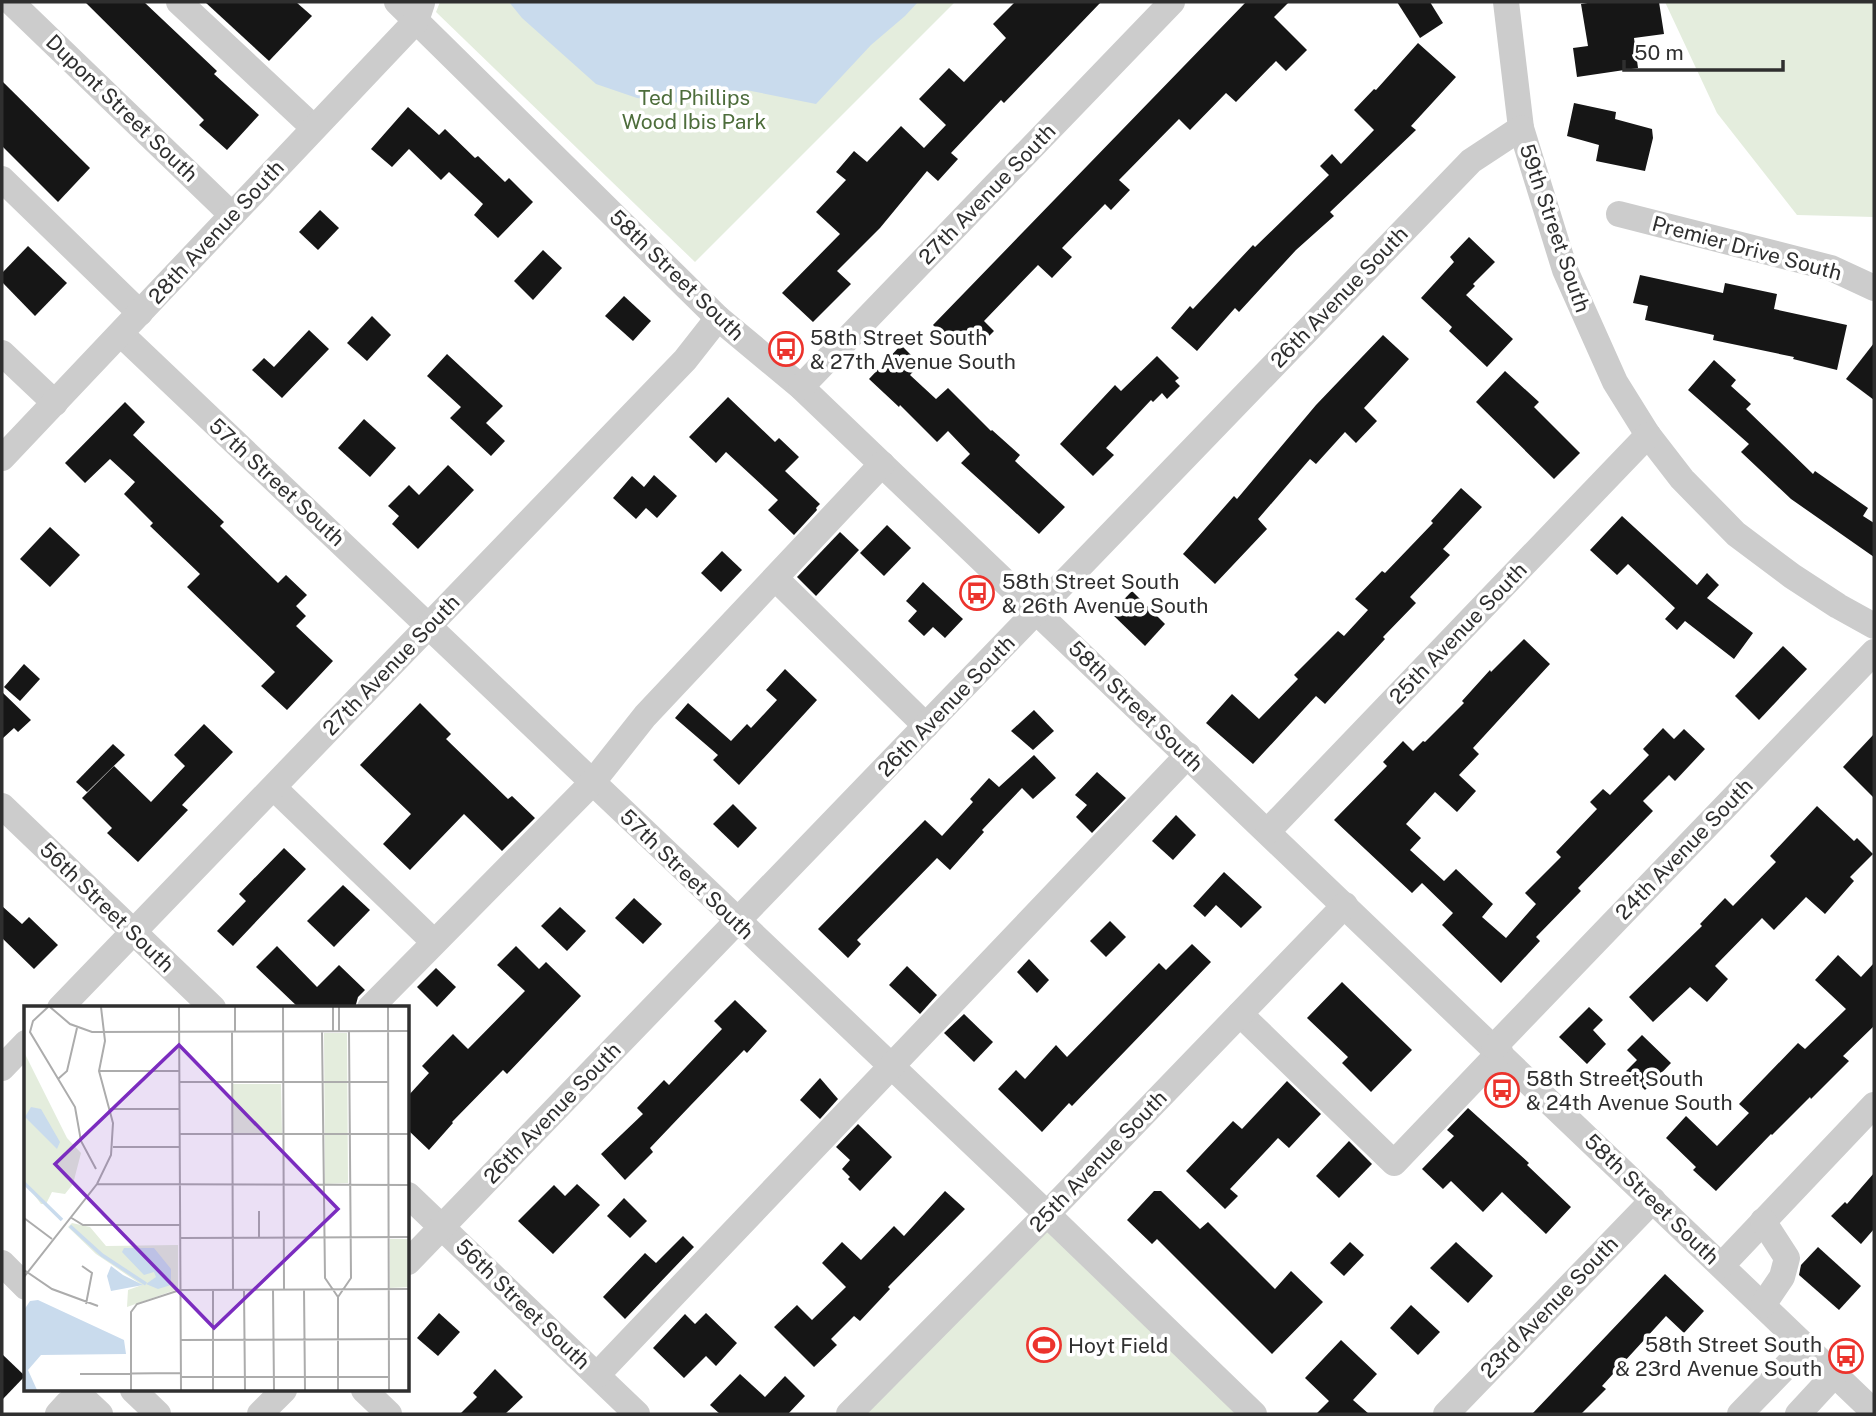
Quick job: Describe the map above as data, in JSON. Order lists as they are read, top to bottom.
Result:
{
  "streets": {
    "street": [
      "Dupont Street South",
      "27th Avenue South",
      "59th Street South",
      "28th Avenue South",
      "Premier Drive South",
      "58th Street South",
      "26th Avenue South",
      "57th Street South",
      "25th Avenue South",
      "24th Avenue South",
      "56th Street South",
      "23rd Avenue South"
    ]
  },
  "crossings": [
    ["Dupont Street South", "28th Avenue South"],
    ["27th Avenue South", "58th Street South"],
    ["27th Avenue South", "57th Street South"],
    ["27th Avenue South", "56th Street South"],
    ["59th Street South", "26th Avenue South"],
    ["59th Street South", "25th Avenue South"],
    ["28th Avenue South", "58th Street South"],
    ["28th Avenue South", "57th Street South"],
    ["58th Street South", "26th Avenue South"],
    ["58th Street South", "25th Avenue South"],
    ["58th Street South", "24th Avenue South"],
    ["58th Street South", "23rd Avenue South"],
    ["26th Avenue South", "57th Street South"],
    ["26th Avenue South", "56th Street South"],
    ["57th Street South", "25th Avenue South"],
    ["25th Avenue South", "24th Avenue South"]
  ],
  "parks": ["Ted Phillips Wood Ibis Park"],
  "places": {
    "bus stop": [
      "58th Street South & 27th Avenue South",
      "58th Street South & 26th Avenue South",
      "58th Street South & 24th Avenue South",
      "58th Street South & 23rd Avenue South"
    ],
    "sports": ["Hoyt Field"]
  },
  "scale_bar": "50 m"
}
